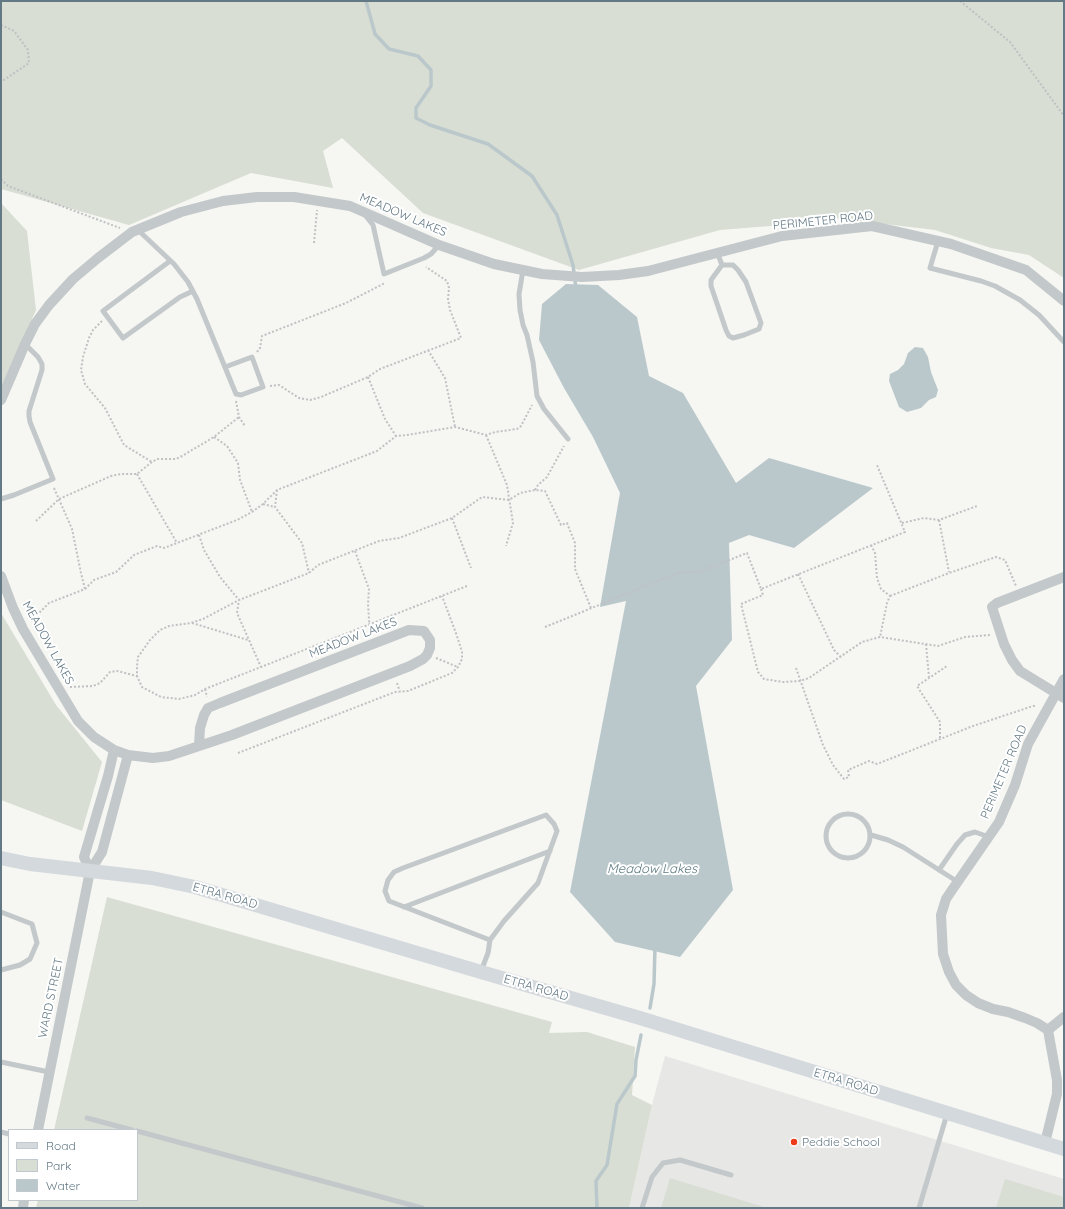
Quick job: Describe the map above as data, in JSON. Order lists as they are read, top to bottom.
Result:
{
  "streets": {
    "main road": ["ETRA ROAD"],
    "street": ["MEADOW LAKES", "PERIMETER ROAD", "WARD STREET"]
  },
  "crossings": [
    ["MEADOW LAKES", "PERIMETER ROAD"],
    ["ETRA ROAD", "WARD STREET"]
  ],
  "water": ["Meadow Lakes"],
  "places": ["Peddie School"],
  "legend": ["Road", "Park", "Water"]
}
